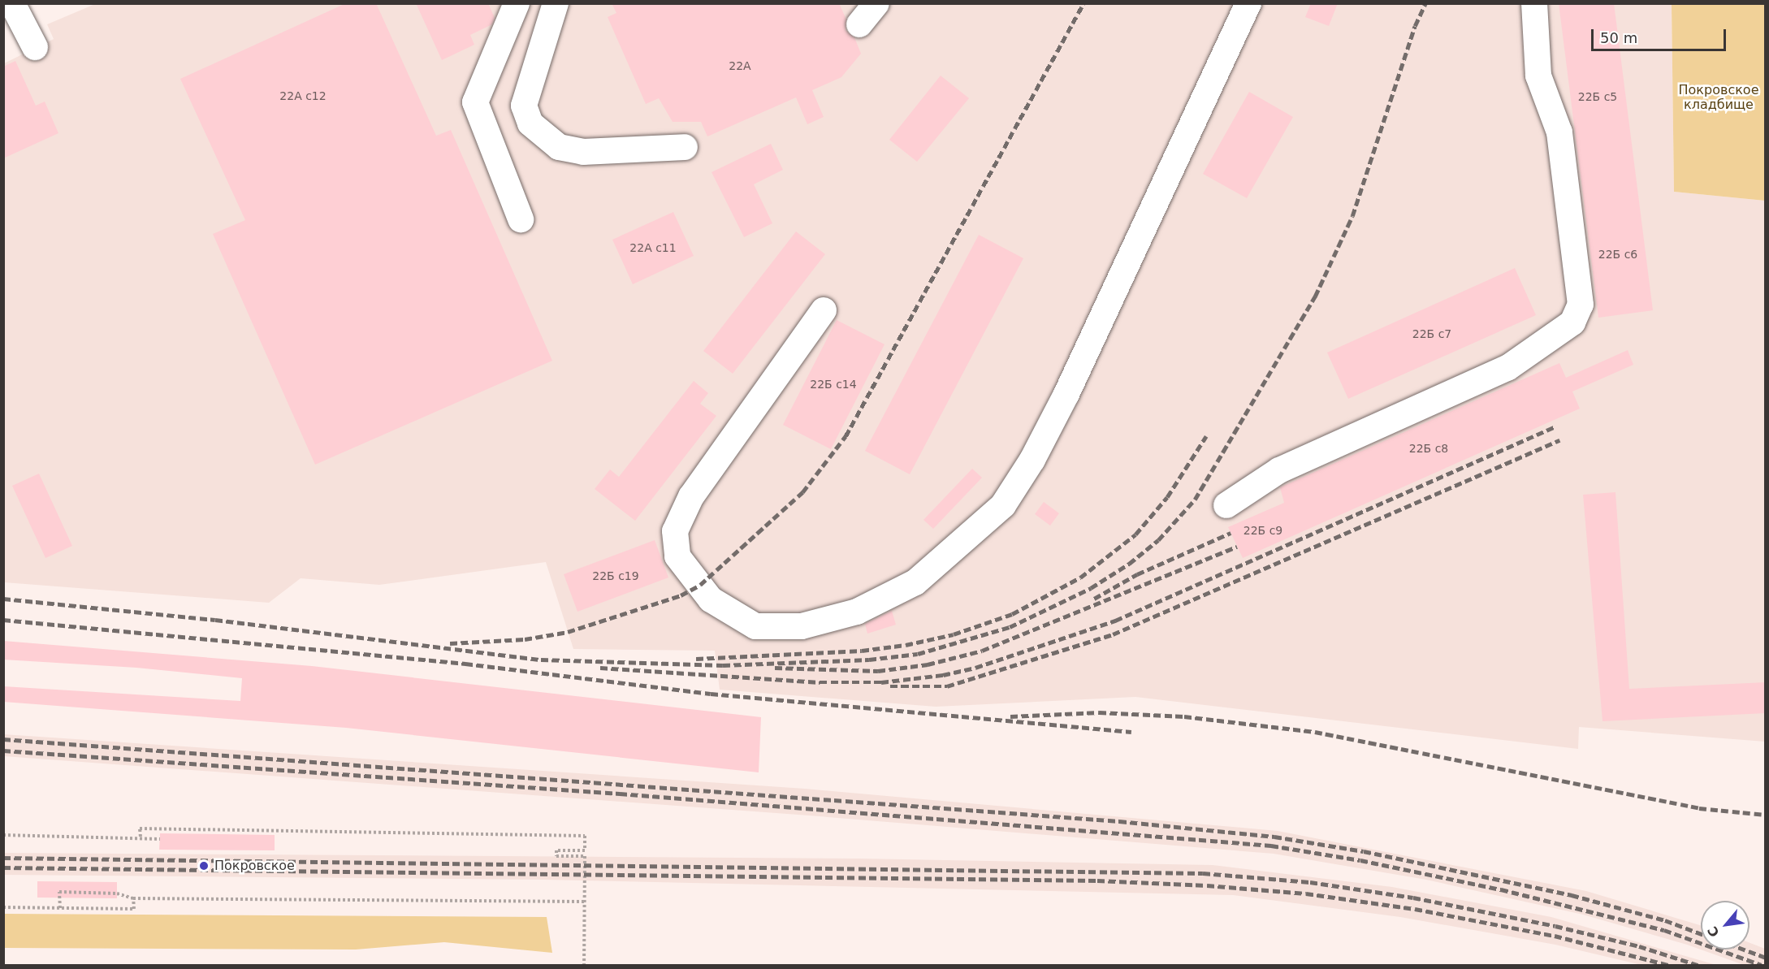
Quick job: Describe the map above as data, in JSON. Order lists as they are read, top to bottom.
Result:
{
  "parks": ["Покровское кладбище"],
  "places": ["Покровское"],
  "house_numbers": [
    "22А",
    "22А с12",
    "22Б с5",
    "22А с11",
    "22Б с6",
    "22Б с7",
    "22Б с14",
    "22Б с8",
    "22Б с9",
    "22Б с19"
  ],
  "scale_bar": "50 m",
  "north": "bottom left"
}
